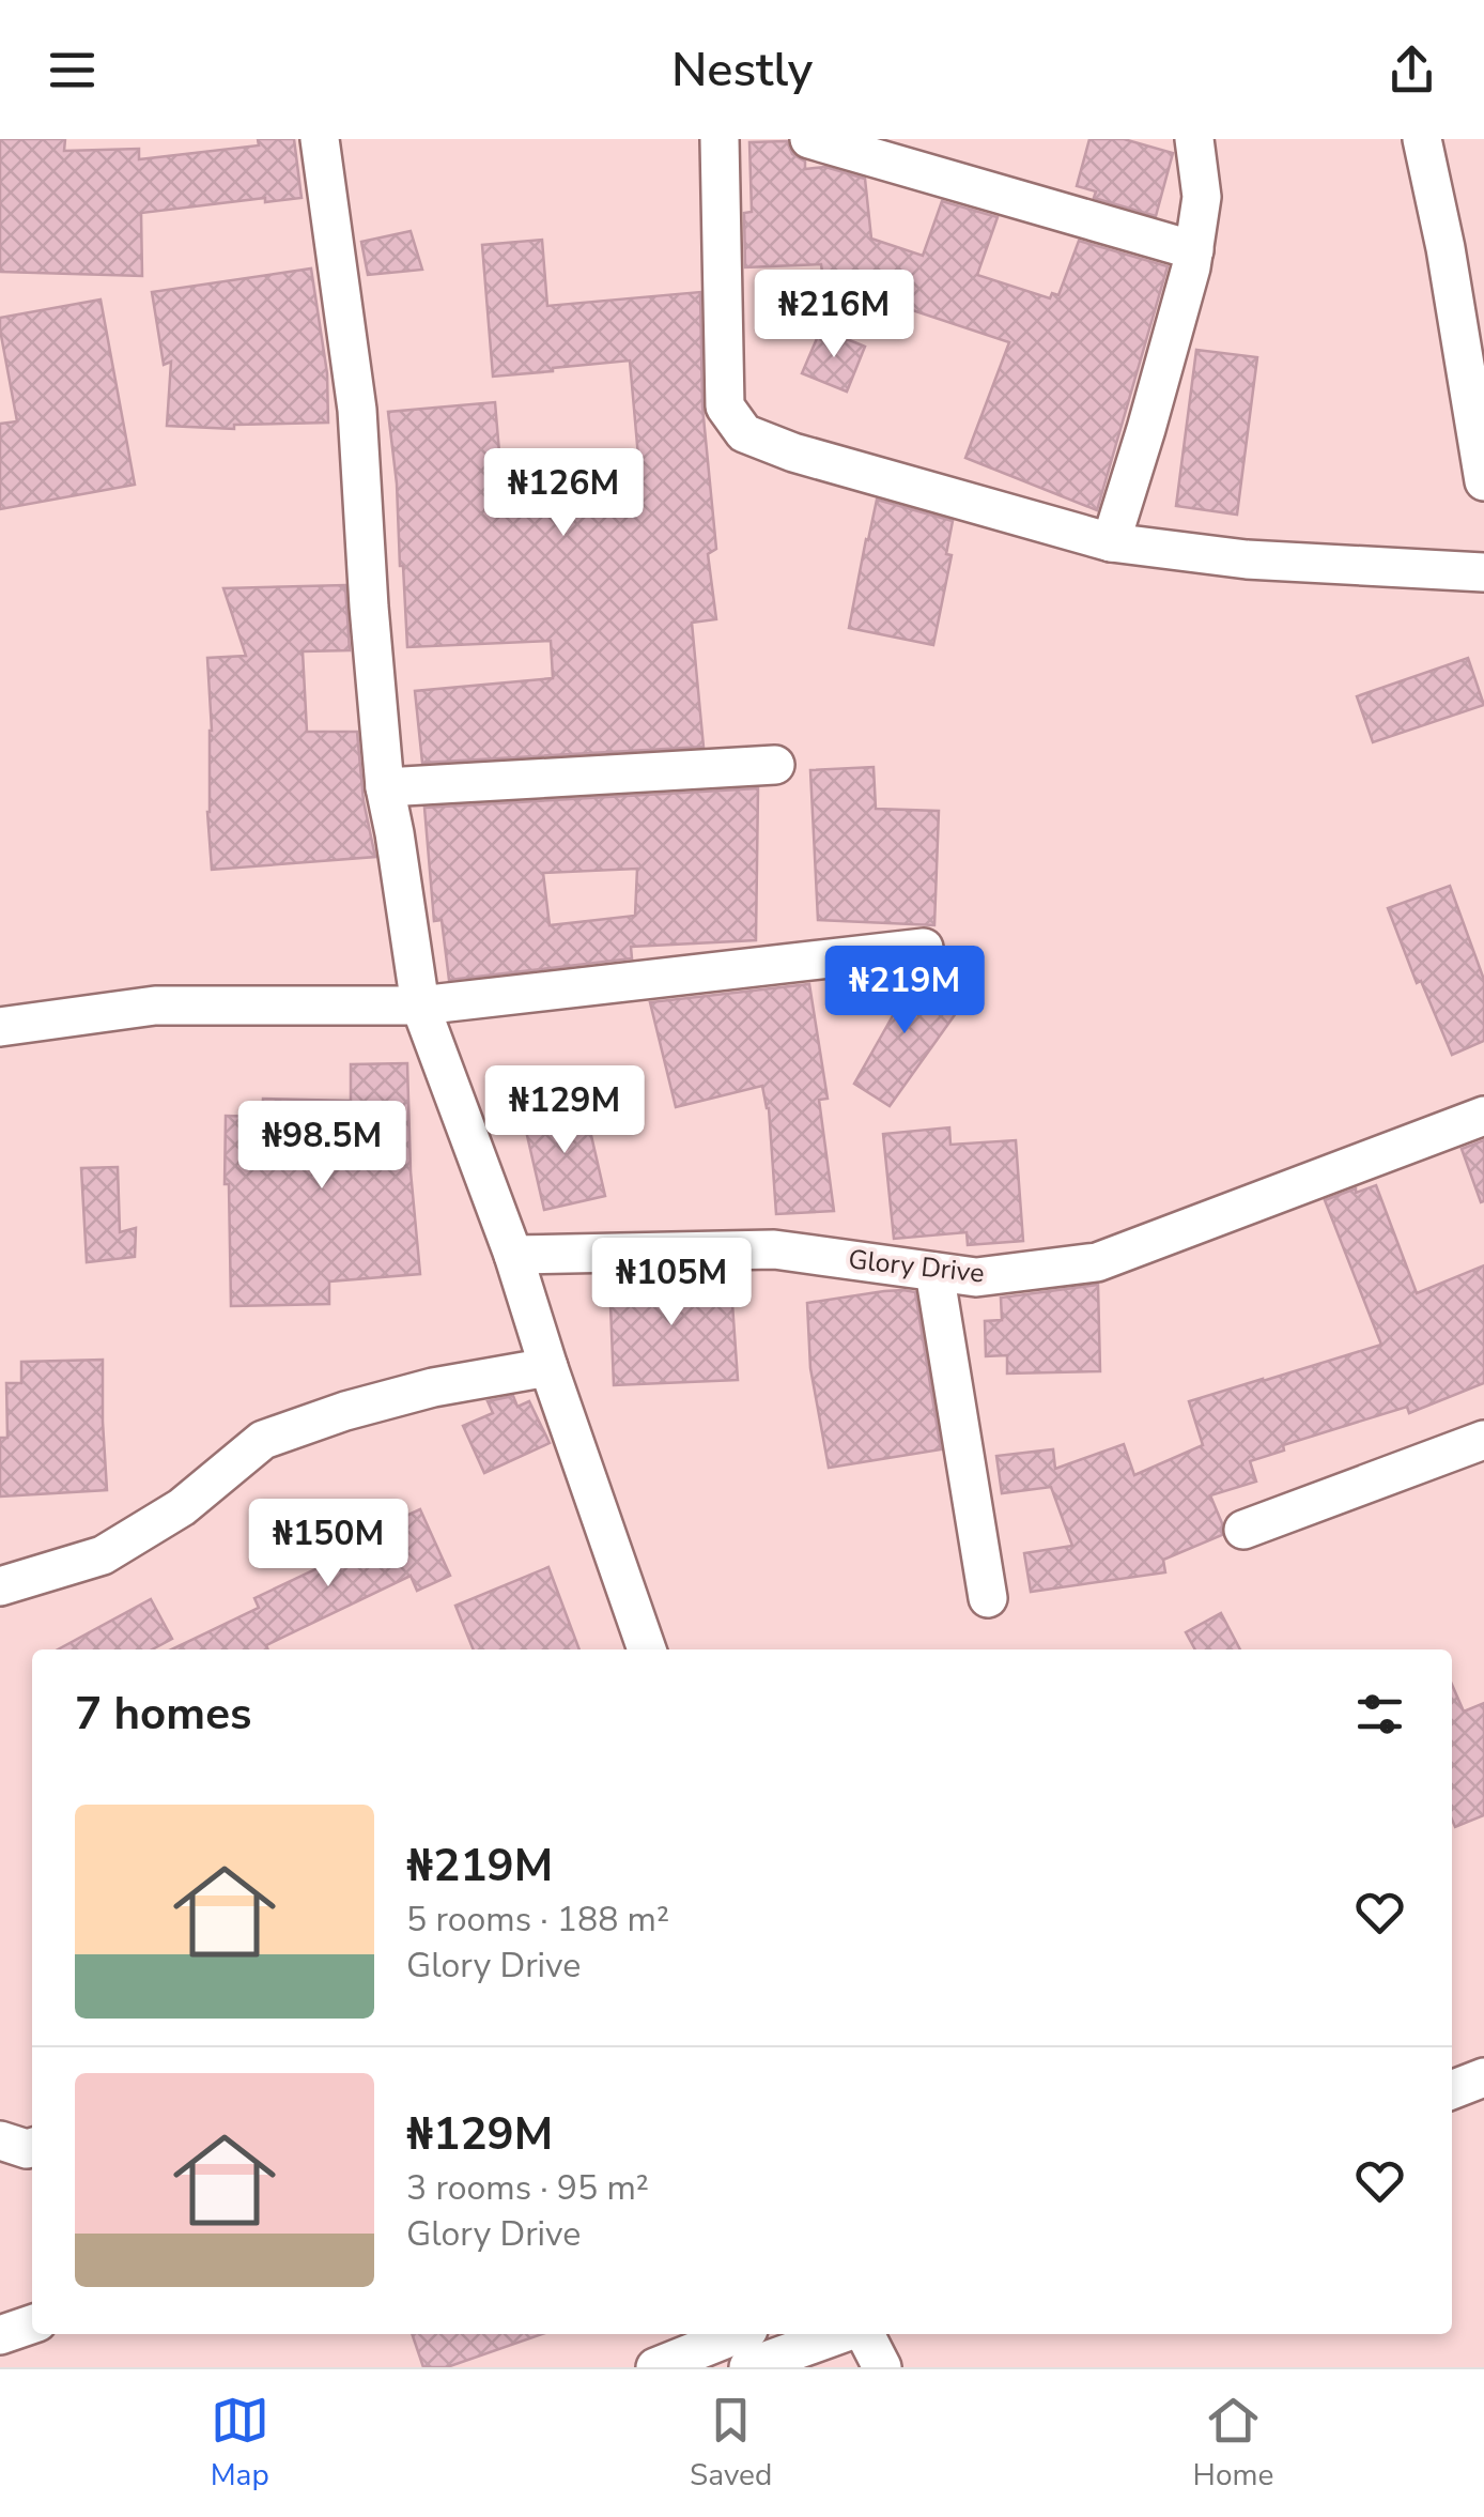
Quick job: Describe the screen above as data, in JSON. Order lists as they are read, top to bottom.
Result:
{
  "streets": {
    "street": ["Glory Drive"]
  },
  "page": {
    "header": "Nestly",
    "price": [
      "₦216M",
      "₦126M",
      "₦219M",
      "₦129M",
      "₦98.5M",
      "₦105M",
      "₦150M"
    ],
    "heading": "7 homes",
    "list": [
      {
        "name": "₦219M",
        "note": "5 rooms · 188 m² · Glory Drive"
      },
      {
        "name": "₦129M",
        "note": "3 rooms · 95 m² · Glory Drive"
      }
    ],
    "tabs": ["Map", "Saved", "Home"]
  }
}
